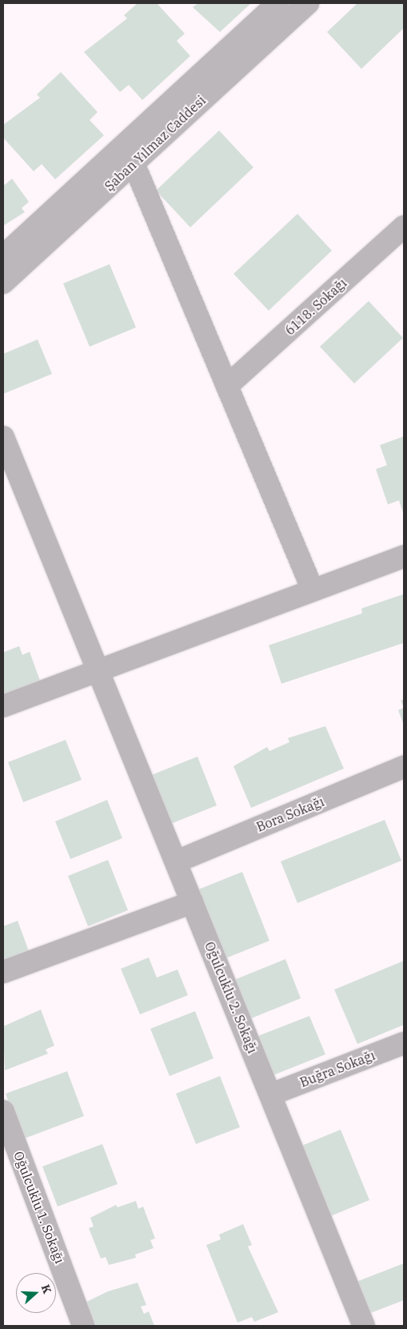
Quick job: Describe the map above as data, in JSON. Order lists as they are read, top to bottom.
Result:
{
  "streets": {
    "street": [
      "Şaban Yılmaz Caddesi",
      "6118. Sokağı",
      "Bora Sokağı",
      "Oğulcuklu 2. Sokağı",
      "Buğra Sokağı",
      "Oğulcuklu 1. Sokağı"
    ]
  },
  "crossings": [
    ["Bora Sokağı", "Oğulcuklu 2. Sokağı"],
    ["Oğulcuklu 2. Sokağı", "Buğra Sokağı"]
  ],
  "north": "right"
}
